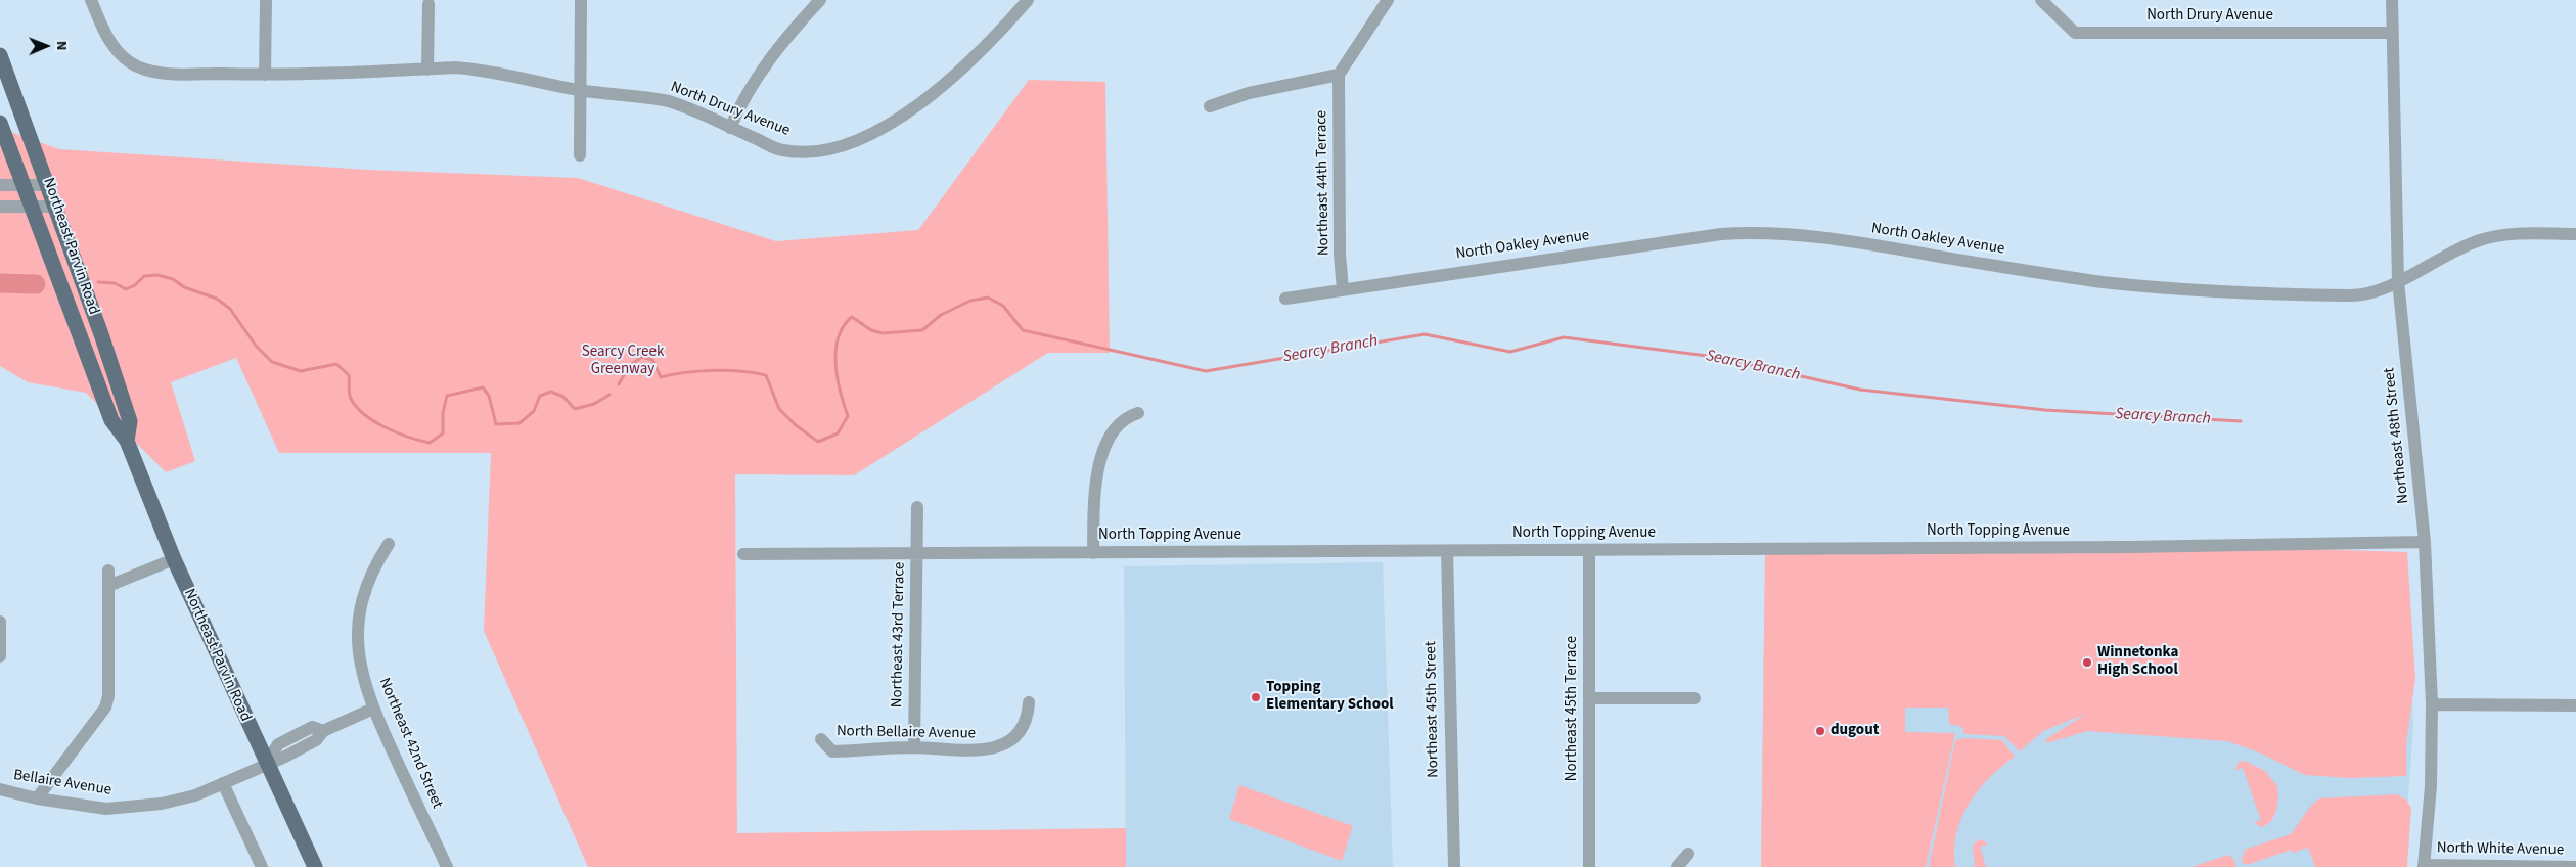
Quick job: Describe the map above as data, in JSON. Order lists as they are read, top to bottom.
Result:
{
  "streets": {
    "main road": ["Northeast Parvin Road"],
    "street": [
      "North Drury Avenue",
      "Northeast 44th Terrace",
      "North Oakley Avenue",
      "Northeast 48th Street",
      "North Topping Avenue",
      "Northeast 43rd Terrace",
      "Northeast 45th Terrace",
      "Northeast 45th Street",
      "North Bellaire Avenue",
      "Northeast 42nd Street",
      "Bellaire Avenue",
      "North White Avenue"
    ]
  },
  "crossings": [
    ["North Drury Avenue", "Northeast 48th Street"],
    ["Northeast 44th Terrace", "North Oakley Avenue"],
    ["North Oakley Avenue", "Northeast 48th Street"],
    ["Northeast Parvin Road", "Bellaire Avenue"],
    ["Northeast 48th Street", "North Topping Avenue"],
    ["Northeast 48th Street", "North White Avenue"],
    ["North Topping Avenue", "Northeast 43rd Terrace"],
    ["North Topping Avenue", "Northeast 45th Terrace"],
    ["North Topping Avenue", "Northeast 45th Street"],
    ["Northeast 43rd Terrace", "North Bellaire Avenue"]
  ],
  "water": ["Searcy Branch"],
  "parks": ["Searcy Creek Greenway"],
  "places": ["Winnetonka High School", "Topping Elementary School", "dugout"],
  "north": "right"
}
